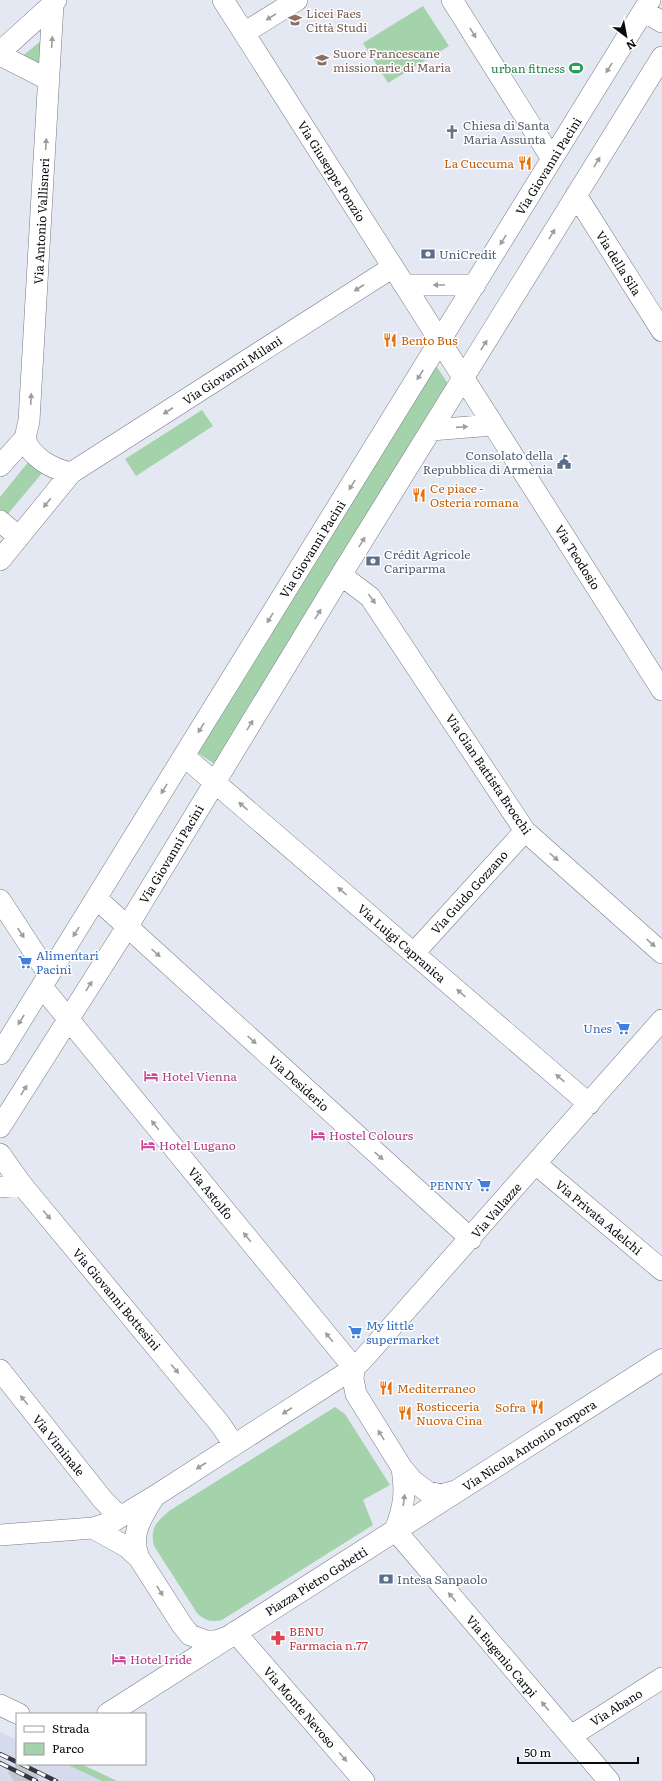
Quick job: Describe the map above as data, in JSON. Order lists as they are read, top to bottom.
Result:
{
  "streets": {
    "main road": ["Via Nicola Antonio Porpora", "Piazza Pietro Gobetti"],
    "street": [
      "Via Giovanni Pacini",
      "Via Giuseppe Ponzio",
      "Via Antonio Vallisneri",
      "Via della Sila",
      "Via Giovanni Milani",
      "Via Teodosio",
      "Via Gian Battista Brocchi",
      "Via Guido Gozzano",
      "Via Luigi Capranica",
      "Via Desiderio",
      "Via Astolfo",
      "Via Vallazze",
      "Via Privata Adelchi",
      "Via Giovanni Bottesini",
      "Via Viminale",
      "Via Eugenio Carpi",
      "Via Monte Nevoso",
      "Via Abano"
    ]
  },
  "crossings": [
    ["Via Giovanni Pacini", "Via Giuseppe Ponzio"],
    ["Via Giovanni Pacini", "Via della Sila"],
    ["Via Giovanni Pacini", "Via Teodosio"],
    ["Via Giovanni Pacini", "Via Gian Battista Brocchi"],
    ["Via Giovanni Pacini", "Via Luigi Capranica"],
    ["Via Giovanni Pacini", "Via Desiderio"],
    ["Via Giovanni Pacini", "Via Astolfo"],
    ["Via Giuseppe Ponzio", "Via Giovanni Milani"],
    ["Via Gian Battista Brocchi", "Via Guido Gozzano"],
    ["Via Guido Gozzano", "Via Luigi Capranica"],
    ["Via Luigi Capranica", "Via Vallazze"],
    ["Via Desiderio", "Via Vallazze"],
    ["Via Astolfo", "Via Vallazze"],
    ["Via Vallazze", "Via Privata Adelchi"],
    ["Via Vallazze", "Piazza Pietro Gobetti"],
    ["Via Giovanni Bottesini", "Piazza Pietro Gobetti"],
    ["Via Viminale", "Piazza Pietro Gobetti"],
    ["Via Nicola Antonio Porpora", "Piazza Pietro Gobetti"],
    ["Via Nicola Antonio Porpora", "Via Eugenio Carpi"],
    ["Piazza Pietro Gobetti", "Via Eugenio Carpi"],
    ["Piazza Pietro Gobetti", "Via Monte Nevoso"],
    ["Via Eugenio Carpi", "Via Abano"]
  ],
  "one_way": [
    "Via Antonio Vallisneri",
    "Via Giovanni Milani",
    "Via Gian Battista Brocchi",
    "Via Luigi Capranica",
    "Via Desiderio",
    "Via Astolfo",
    "Via Giovanni Bottesini",
    "Via Viminale",
    "Via Eugenio Carpi",
    "Via Monte Nevoso"
  ],
  "places": {
    "school or university": ["Licei Faes Città Studi", "Suore Francescane missionarie di Maria"],
    "sports": ["urban fitness"],
    "church": ["Chiesa di Santa Maria Assunta"],
    "restaurant": [
      "La Cuccuma",
      "Bento Bus",
      "Ce piace - Osteria romana",
      "Mediterraneo",
      "Sofra",
      "Rosticceria Nuova Cina"
    ],
    "bank": ["UniCredit", "Crédit Agricole Cariparma", "Intesa Sanpaolo"],
    "public building": ["Consolato della Repubblica di Armenia"],
    "supermarket": [
      "Alimentari Pacini",
      "Unes",
      "PENNY",
      "My little supermarket"
    ],
    "hotel": [
      "Hotel Vienna",
      "Hostel Colours",
      "Hotel Lugano",
      "Hotel Iride"
    ],
    "pharmacy": ["BENU Farmacia n.77"]
  },
  "legend": ["Strada", "Parco"],
  "scale_bar": "50 m",
  "north": "bottom right"
}
